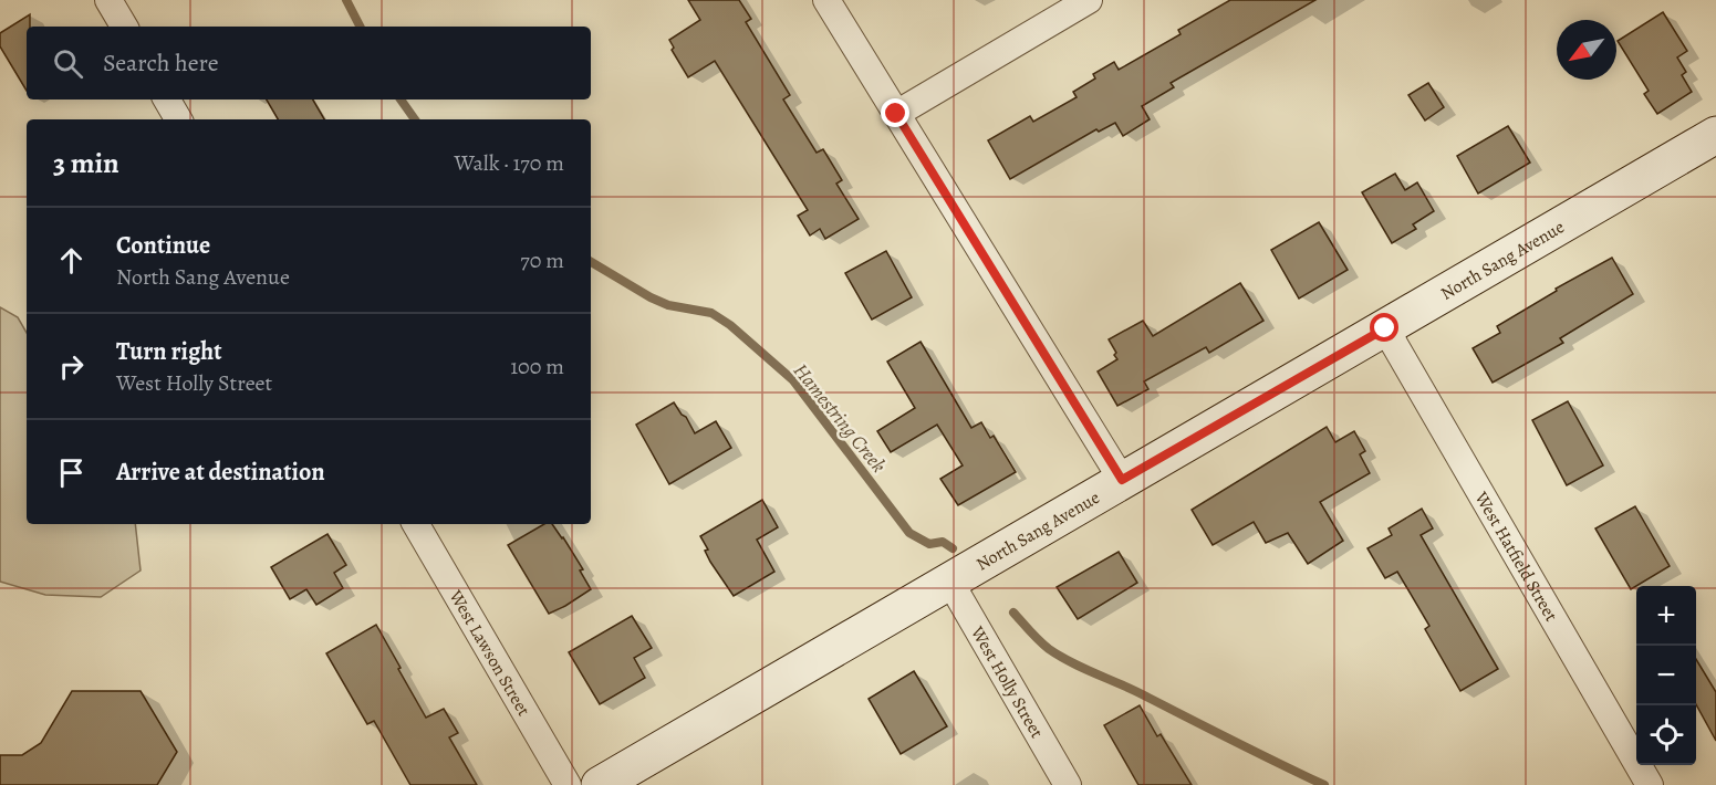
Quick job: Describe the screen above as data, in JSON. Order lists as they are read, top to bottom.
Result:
{
  "streets": {
    "street": [
      "North Sang Avenue",
      "West Hatfield Street",
      "West Lawson Street",
      "West Holly Street"
    ]
  },
  "crossings": [
    ["North Sang Avenue", "West Hatfield Street"],
    ["North Sang Avenue", "West Holly Street"]
  ],
  "water": ["Hamestring Creek"],
  "north": "bottom left",
  "page": {
    "search": "Search here",
    "heading": ["3 min", "Walk · 170 m"],
    "list": [
      ["Continue", "North Sang Avenue", "70 m"],
      ["Turn right", "West Holly Street", "100 m"],
      "Arrive at destination"
    ],
    "map_buttons": ["+", "−"]
  }
}
